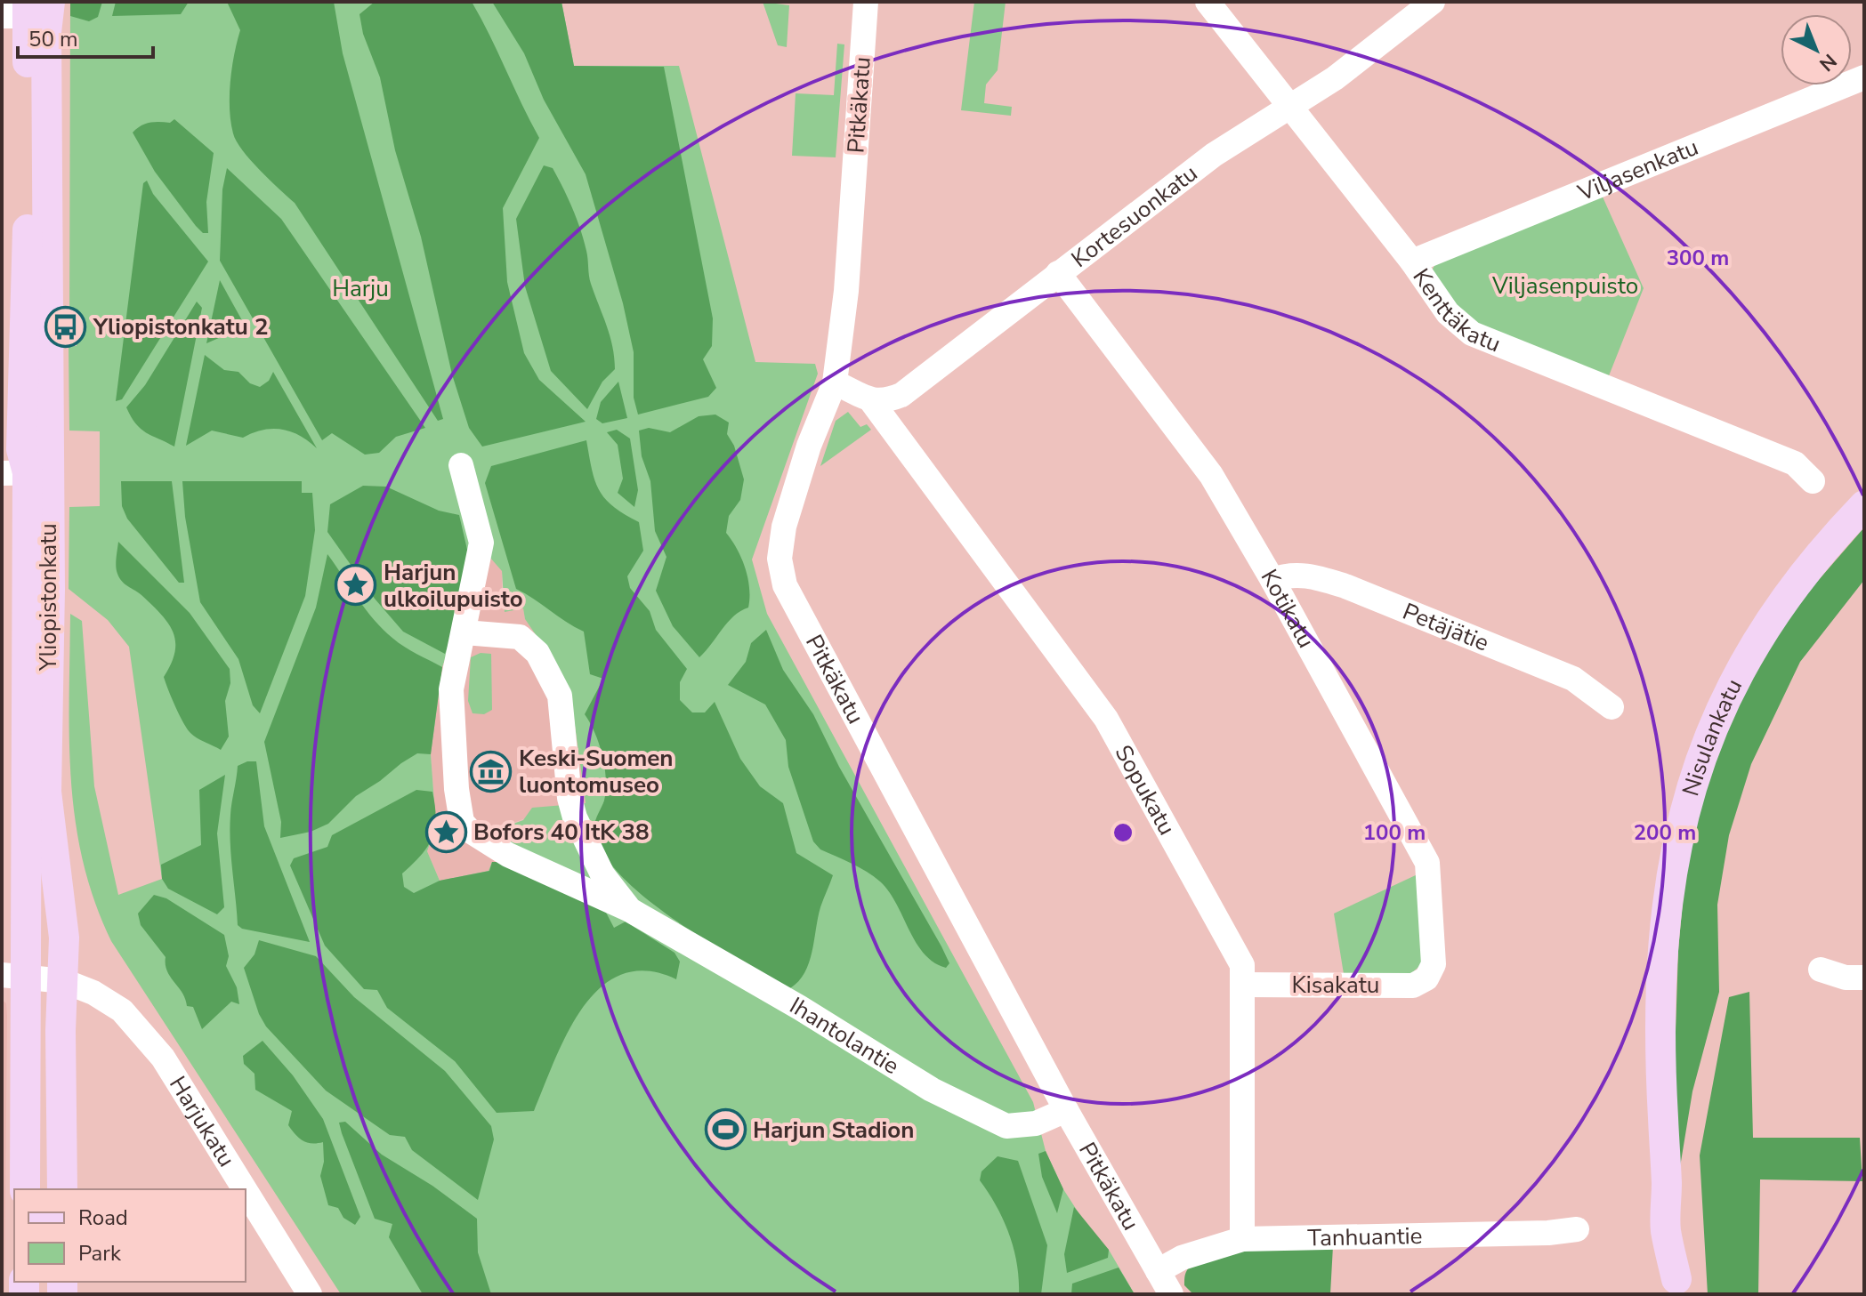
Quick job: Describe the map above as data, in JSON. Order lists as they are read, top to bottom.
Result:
{
  "streets": {
    "main road": ["Yliopistonkatu", "Nisulankatu"],
    "street": [
      "Pitkäkatu",
      "Viljasenkatu",
      "Kortesuonkatu",
      "Kenttäkatu",
      "Kotikatu",
      "Petäjätie",
      "Sopukatu",
      "Kisakatu",
      "Ihantolantie",
      "Harjukatu",
      "Tanhuantie"
    ]
  },
  "crossings": [
    ["Pitkäkatu", "Ihantolantie"],
    ["Pitkäkatu", "Tanhuantie"],
    ["Viljasenkatu", "Kenttäkatu"],
    ["Kortesuonkatu", "Kenttäkatu"],
    ["Kortesuonkatu", "Kotikatu"],
    ["Kortesuonkatu", "Sopukatu"],
    ["Yliopistonkatu", "Harjukatu"],
    ["Kotikatu", "Petäjätie"],
    ["Kotikatu", "Kisakatu"],
    ["Sopukatu", "Kisakatu"],
    ["Sopukatu", "Tanhuantie"]
  ],
  "parks": ["Viljasenpuisto", "Harju"],
  "places": {
    "bus stop": ["Yliopistonkatu 2"],
    "place": ["Harjun ulkoilupuisto", "Bofors 40 ItK 38"],
    "museum": ["Keski-Suomen luontomuseo"],
    "sports": ["Harjun Stadion"]
  },
  "legend": ["Road", "Park"],
  "scale_bar": "50 m",
  "north": "bottom right",
  "rings": ["300 m", "100 m", "200 m"]
}
